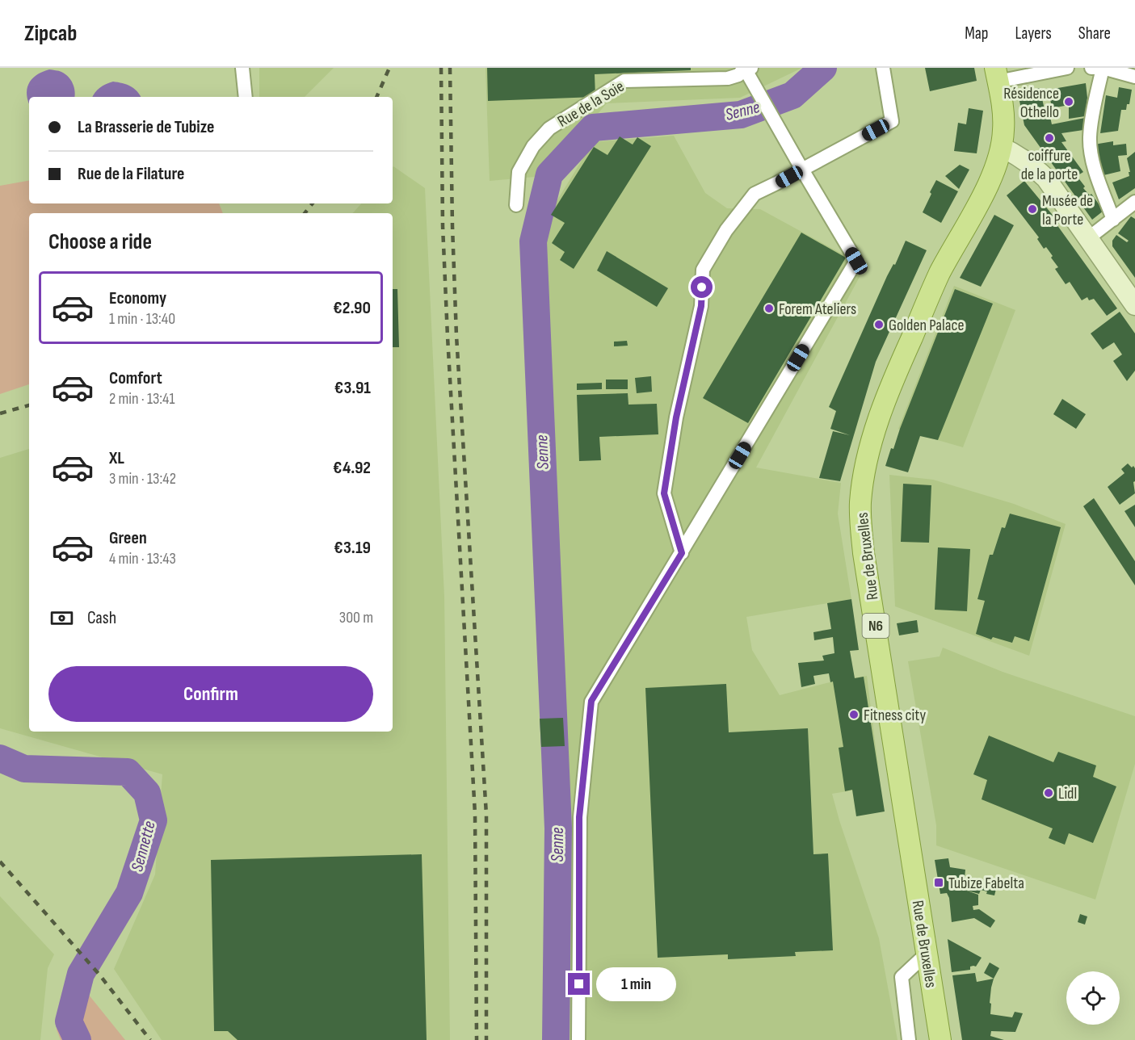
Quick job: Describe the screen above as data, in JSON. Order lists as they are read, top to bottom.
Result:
{
  "streets": {
    "main road": ["Rue de Bruxelles", "N6"],
    "street": ["Rue de la Soie"]
  },
  "water": ["Senne", "Sennette"],
  "places": {
    "other": [
      "Résidence Othello",
      "coiffure de la porte",
      "Musée de la Porte",
      "Forem Ateliers",
      "Golden Palace",
      "Fitness city",
      "Lidl"
    ],
    "transit": ["Tubize Fabelta"]
  },
  "page": {
    "header": "Zipcab",
    "nav": ["Map", "Layers", "Share"],
    "banner": ["La Brasserie de Tubize", "Rue de la Filature"],
    "heading": "Choose a ride",
    "list": [
      {
        "name": "Economy",
        "note": "1 min · 13:40",
        "value": "€2.90"
      },
      {
        "name": "Comfort",
        "note": "2 min · 13:41",
        "value": "€3.91"
      },
      {
        "name": "XL",
        "note": "3 min · 13:42",
        "value": "€4.92"
      },
      {
        "name": "Green",
        "note": "4 min · 13:43",
        "value": "€3.19"
      }
    ],
    "pay": ["Cash", "300 m"],
    "buttons": "Confirm",
    "bubble": "1 min"
  }
}
